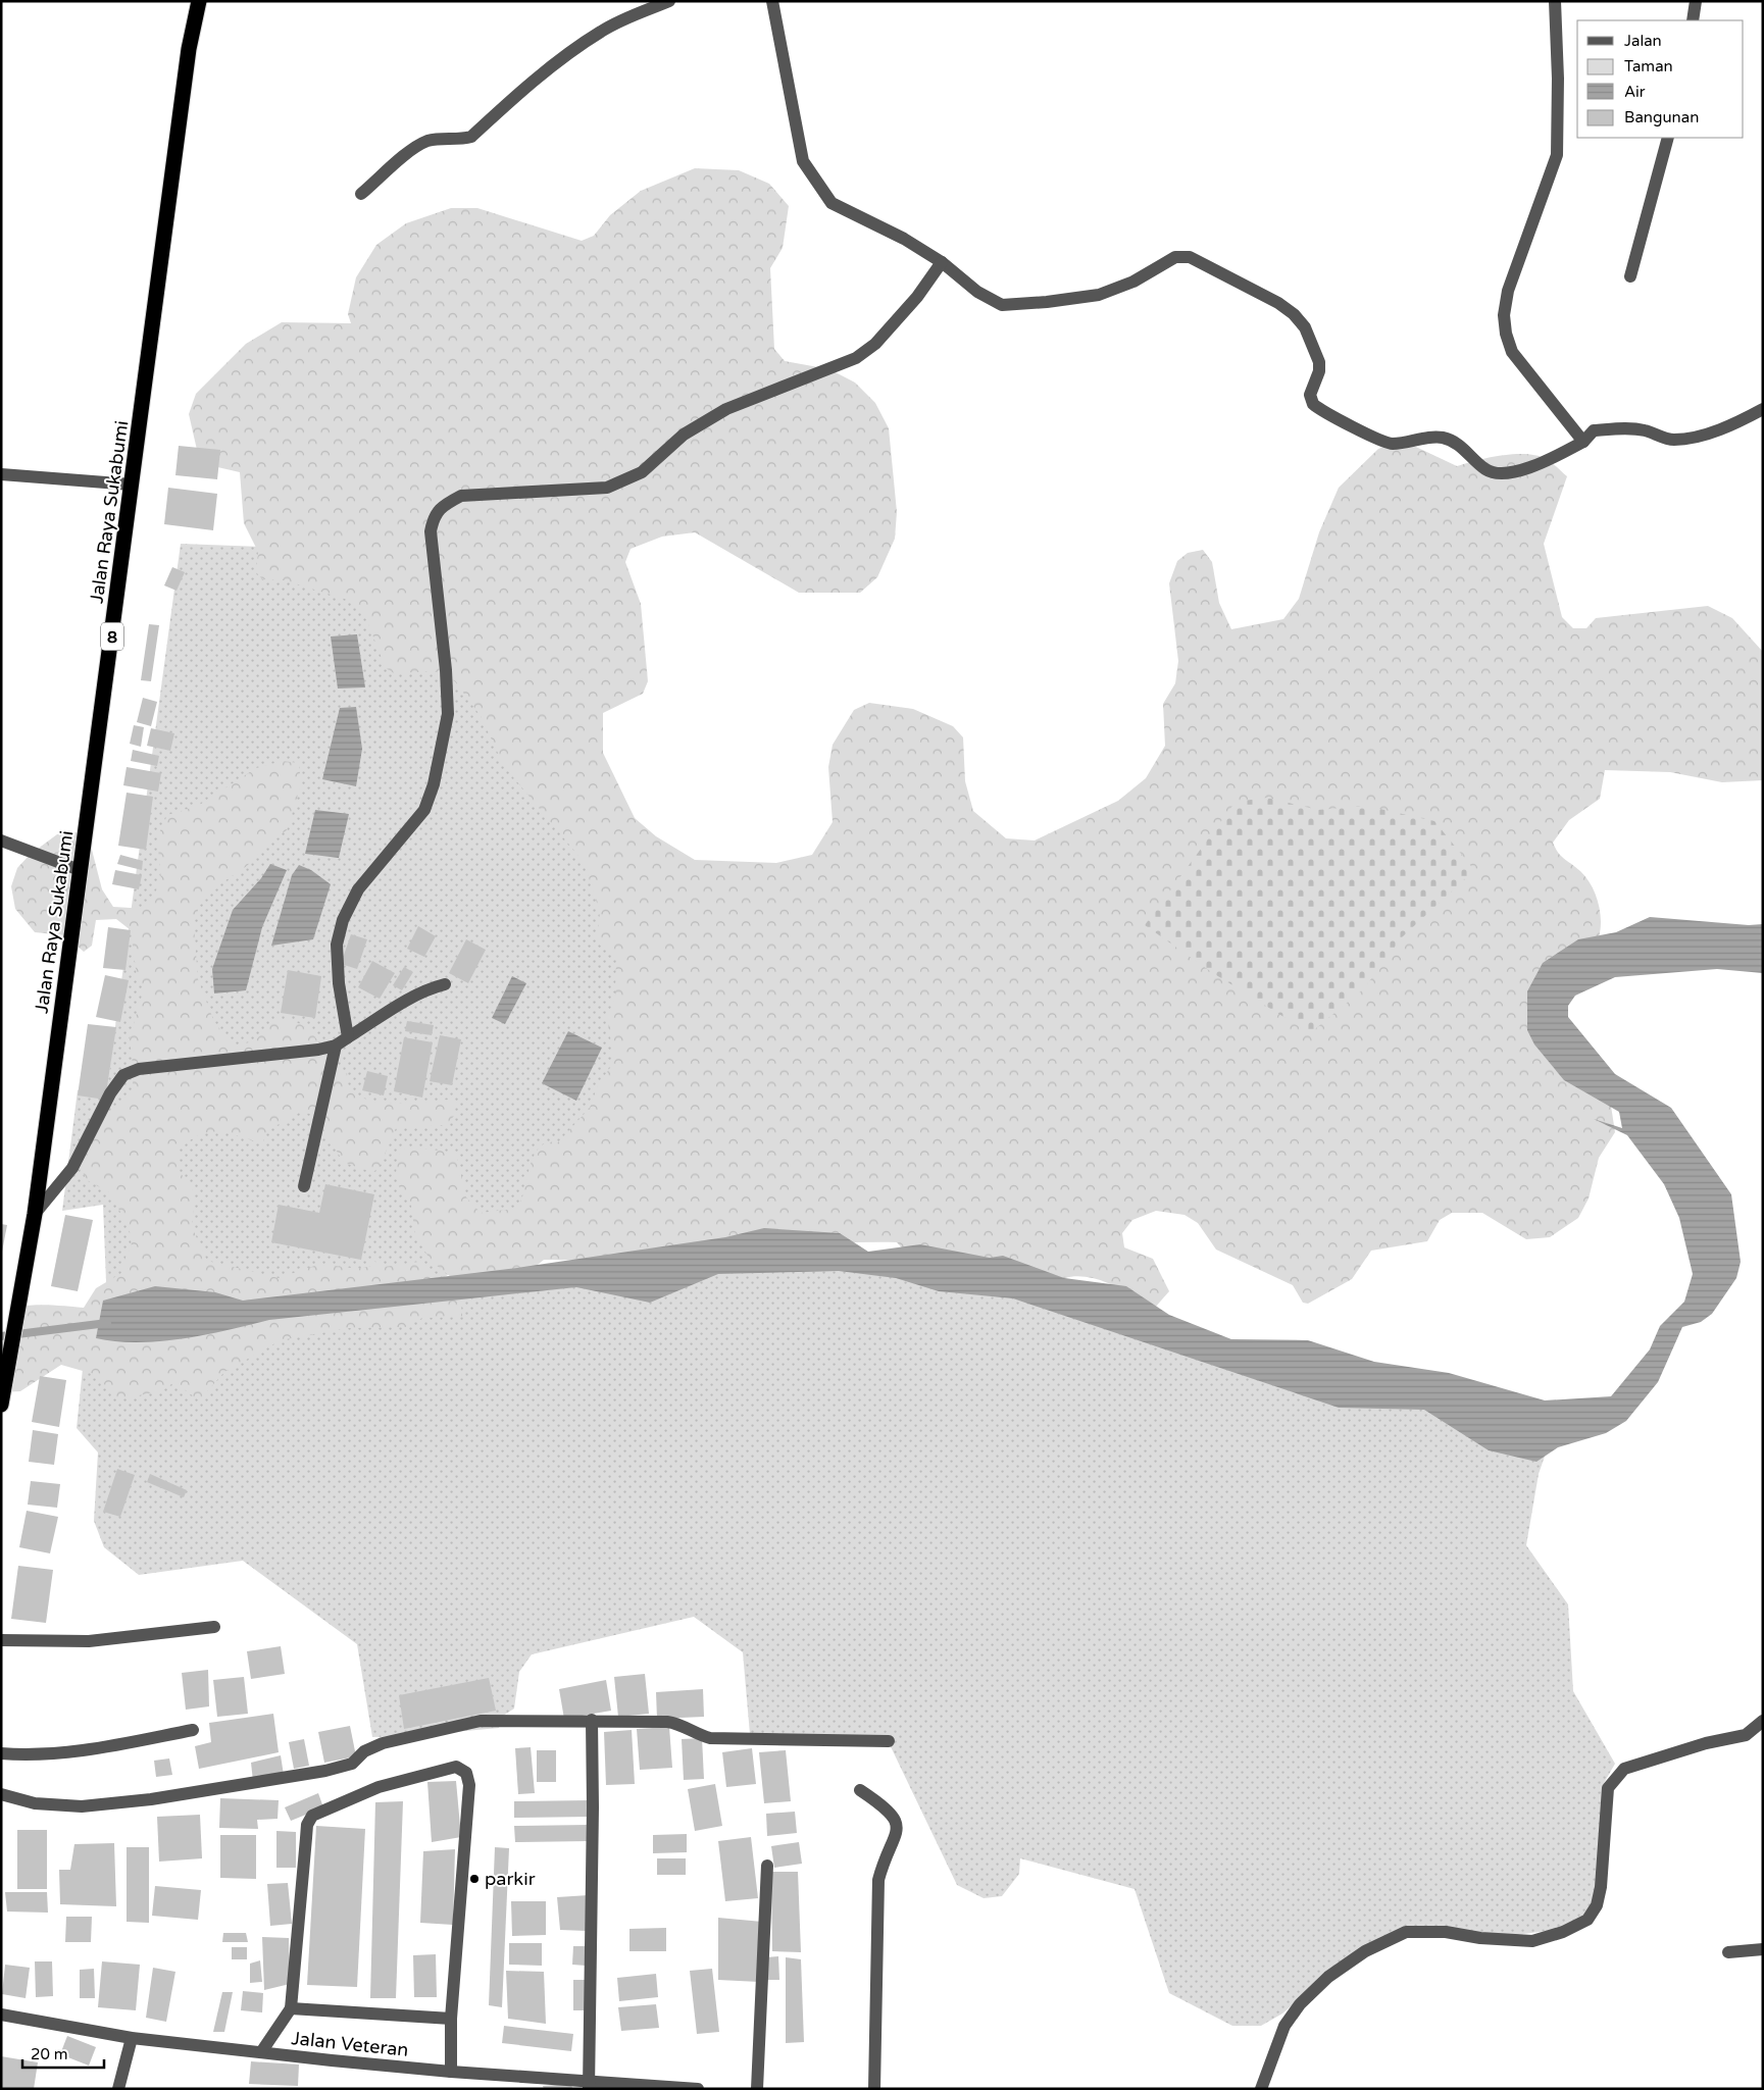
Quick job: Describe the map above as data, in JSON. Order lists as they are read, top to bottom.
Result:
{
  "streets": {
    "highway": ["Jalan Raya Sukabumi", "8"],
    "street": ["Jalan Veteran"]
  },
  "places": ["parkir"],
  "legend": [
    "Jalan",
    "Taman",
    "Air",
    "Bangunan"
  ],
  "scale_bar": "20 m"
}
